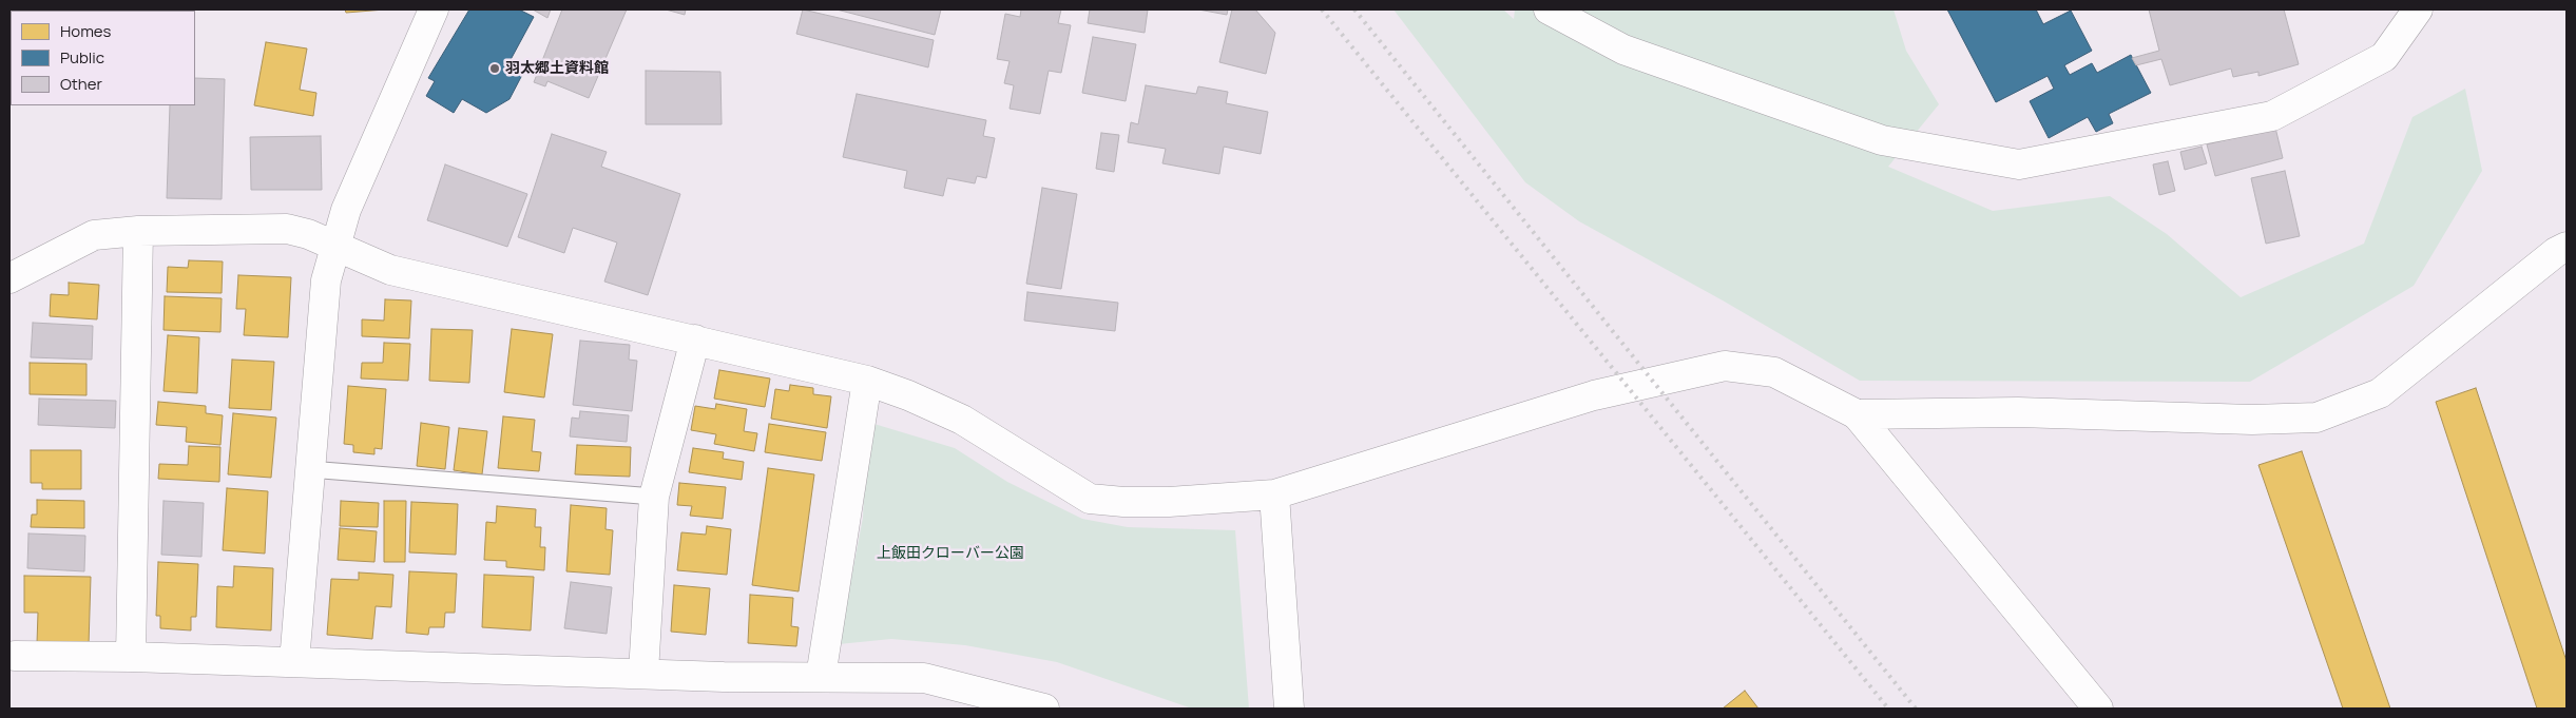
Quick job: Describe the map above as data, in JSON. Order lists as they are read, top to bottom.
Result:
{
  "parks": ["上飯田クローバー公園"],
  "places": ["羽太郷土資料館"],
  "legend": ["Homes", "Public", "Other"]
}
